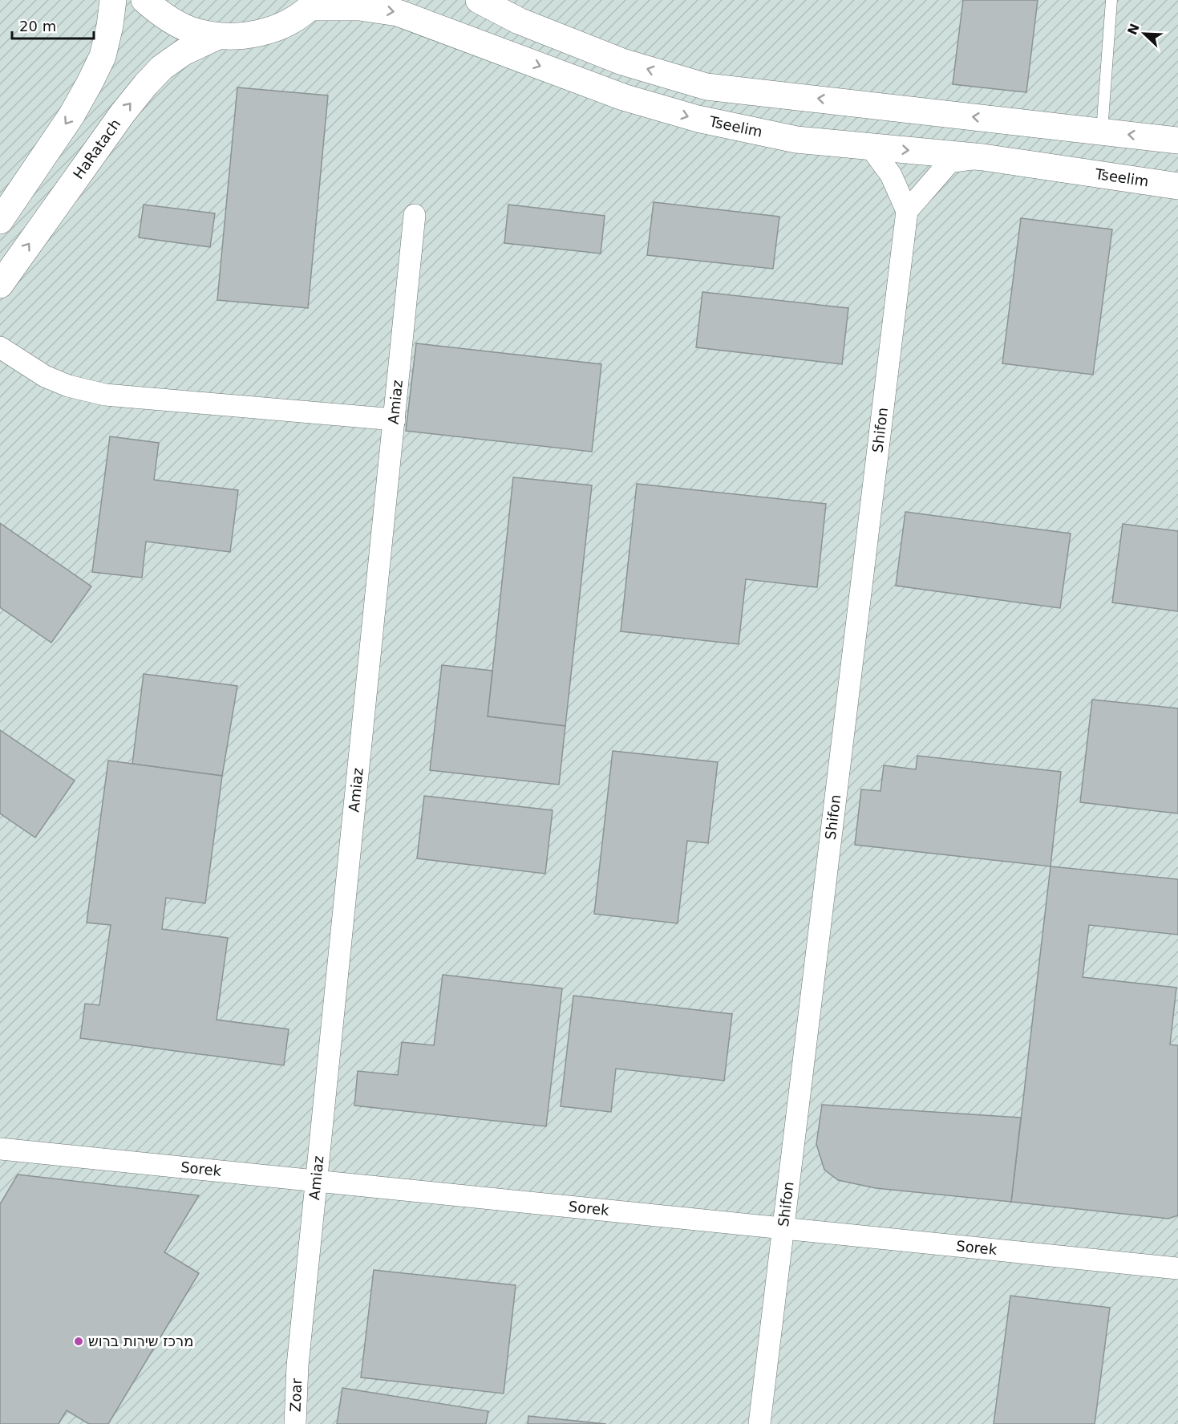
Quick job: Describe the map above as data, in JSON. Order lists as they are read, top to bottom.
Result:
{
  "streets": {
    "street": [
      "Tseelim",
      "HaRatach",
      "Amiaz",
      "Shifon",
      "Sorek",
      "Zoar"
    ]
  },
  "crossings": [
    ["Amiaz", "Sorek"],
    ["Amiaz", "Zoar"],
    ["Shifon", "Sorek"]
  ],
  "places": ["מרכז שירות ברוש"],
  "scale_bar": "20 m",
  "north": "top left"
}
